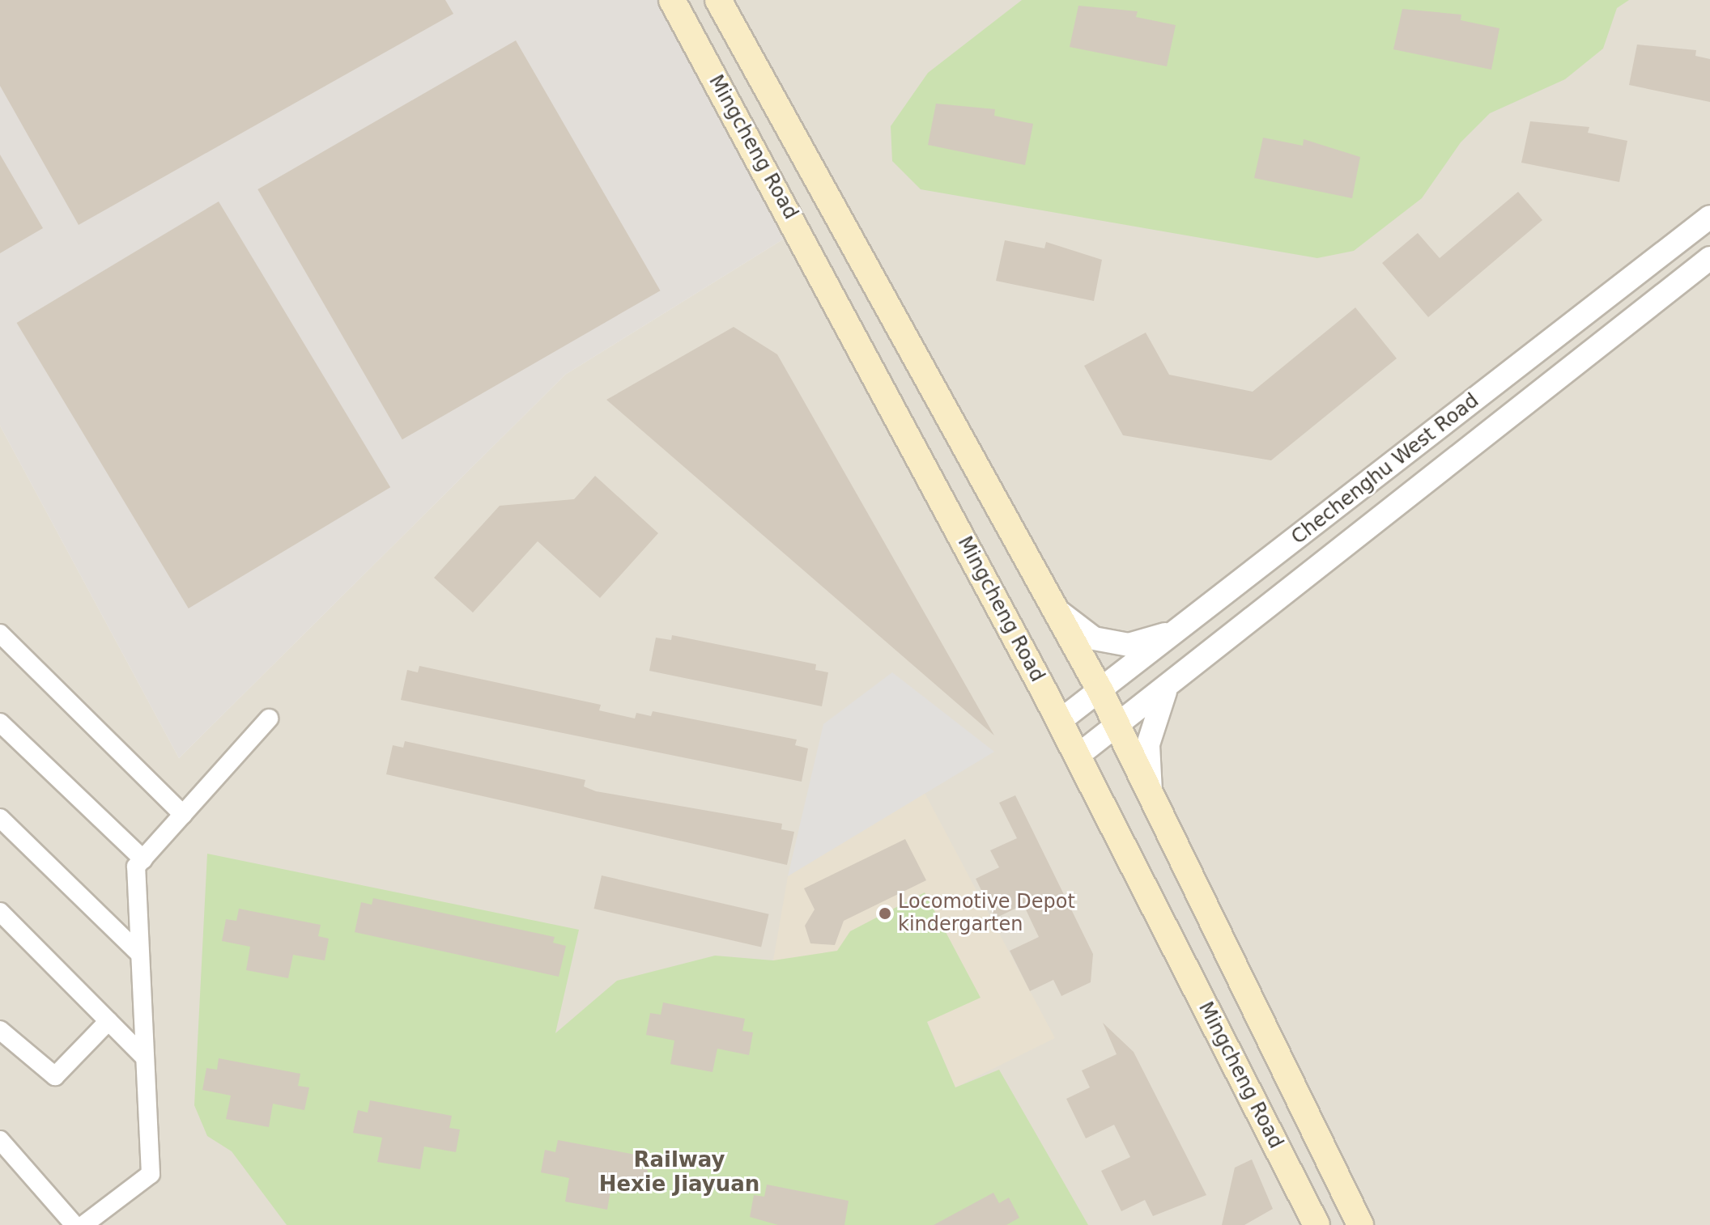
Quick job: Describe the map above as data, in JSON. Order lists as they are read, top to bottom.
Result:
{
  "streets": {
    "main road": ["Mingcheng Road"],
    "street": ["Chechenghu West Road"]
  },
  "crossings": [
    ["Mingcheng Road", "Chechenghu West Road"]
  ],
  "districts": ["Railway Hexie Jiayuan"],
  "places": ["Locomotive Depot kindergarten"]
}
